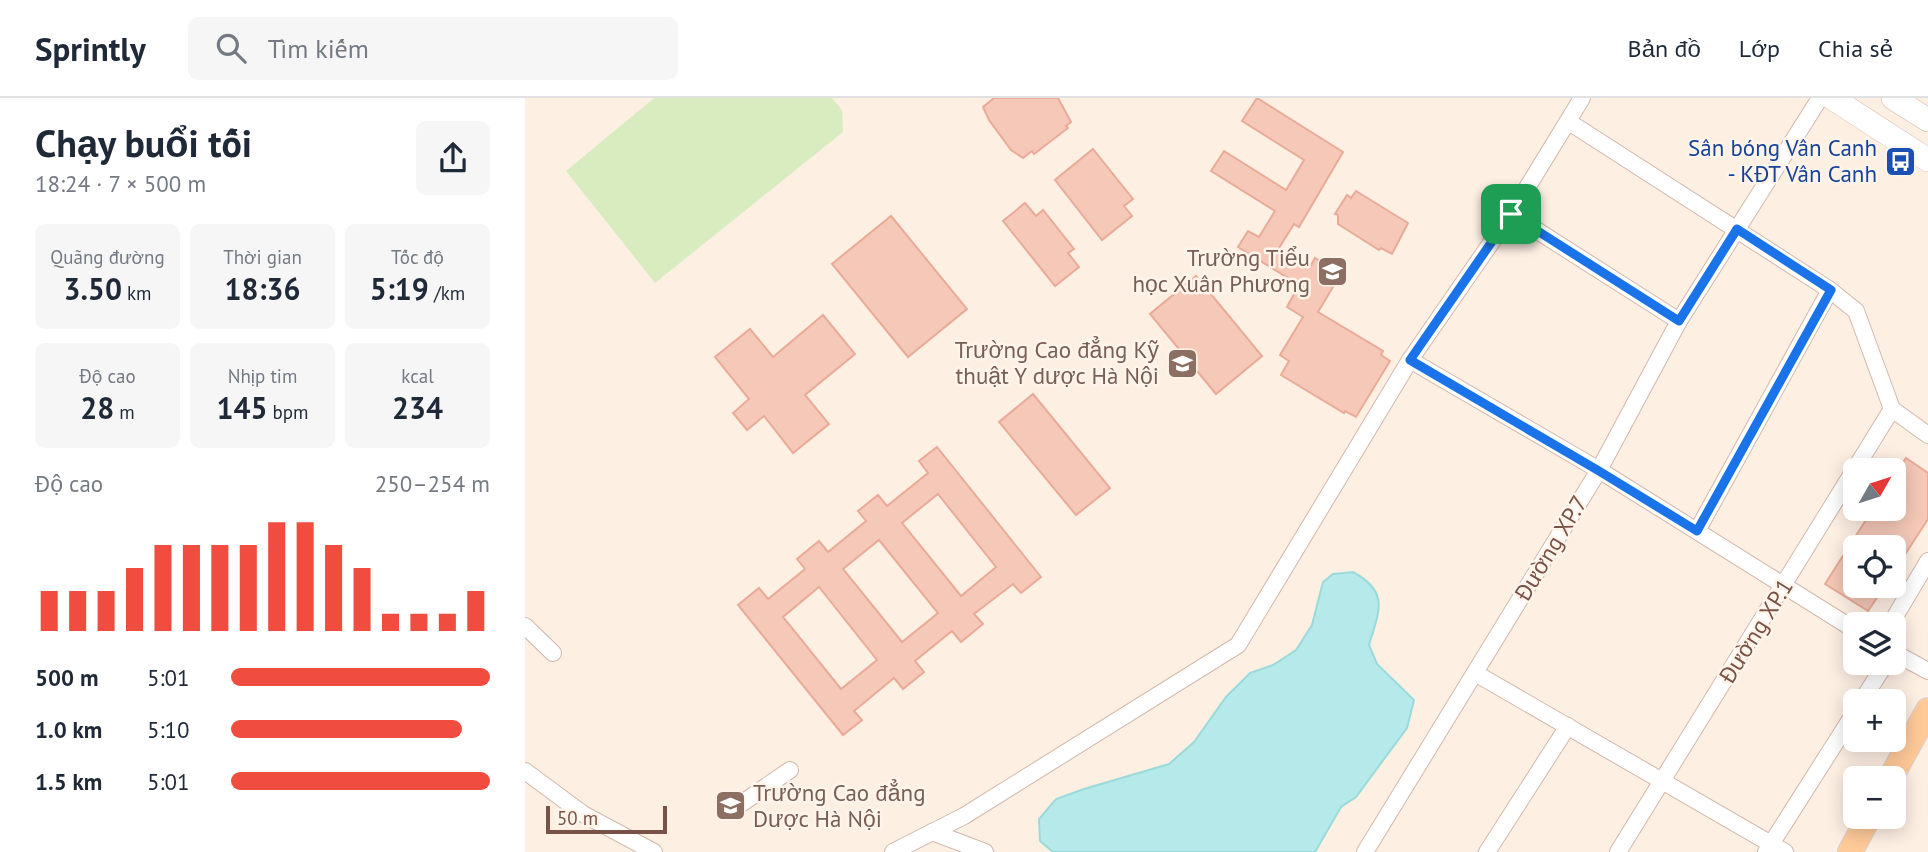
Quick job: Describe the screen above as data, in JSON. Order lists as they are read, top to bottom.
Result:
{
  "streets": {
    "street": ["Đường XP.7", "Đường XP.1"]
  },
  "places": {
    "bus stop": ["Sân bóng Vân Canh - KĐT Vân Canh"],
    "school or university": ["Trường Tiểu học Xuân Phương", "Trường Cao đẳng Kỹ thuật Y dược Hà Nội", "Trường Cao đẳng Dược Hà Nội"]
  },
  "scale_bar": "50 m",
  "north": "top right",
  "page": {
    "header": "Sprintly",
    "search": "Tìm kiếm",
    "nav": ["Bản đồ", "Lớp", "Chia sẻ"],
    "heading": ["Chạy buổi tối", "18:24 · 7 × 500 m"],
    "stats": [
      ["Quãng đường", "3.50 km"],
      ["Thời gian", "18:36"],
      ["Tốc độ", "5:19 /km"],
      ["Độ cao", "28 m"],
      ["Nhịp tim", "145 bpm"],
      ["kcal", "234"]
    ],
    "chart": ["Độ cao", "250–254 m"],
    "map_buttons": ["+", "−"],
    "list": [
      {
        "name": "500 m",
        "note": "5:01"
      },
      {
        "name": "1.0 km",
        "note": "5:10"
      },
      {
        "name": "1.5 km",
        "note": "5:01"
      }
    ],
    "scale": "50 m"
  }
}
